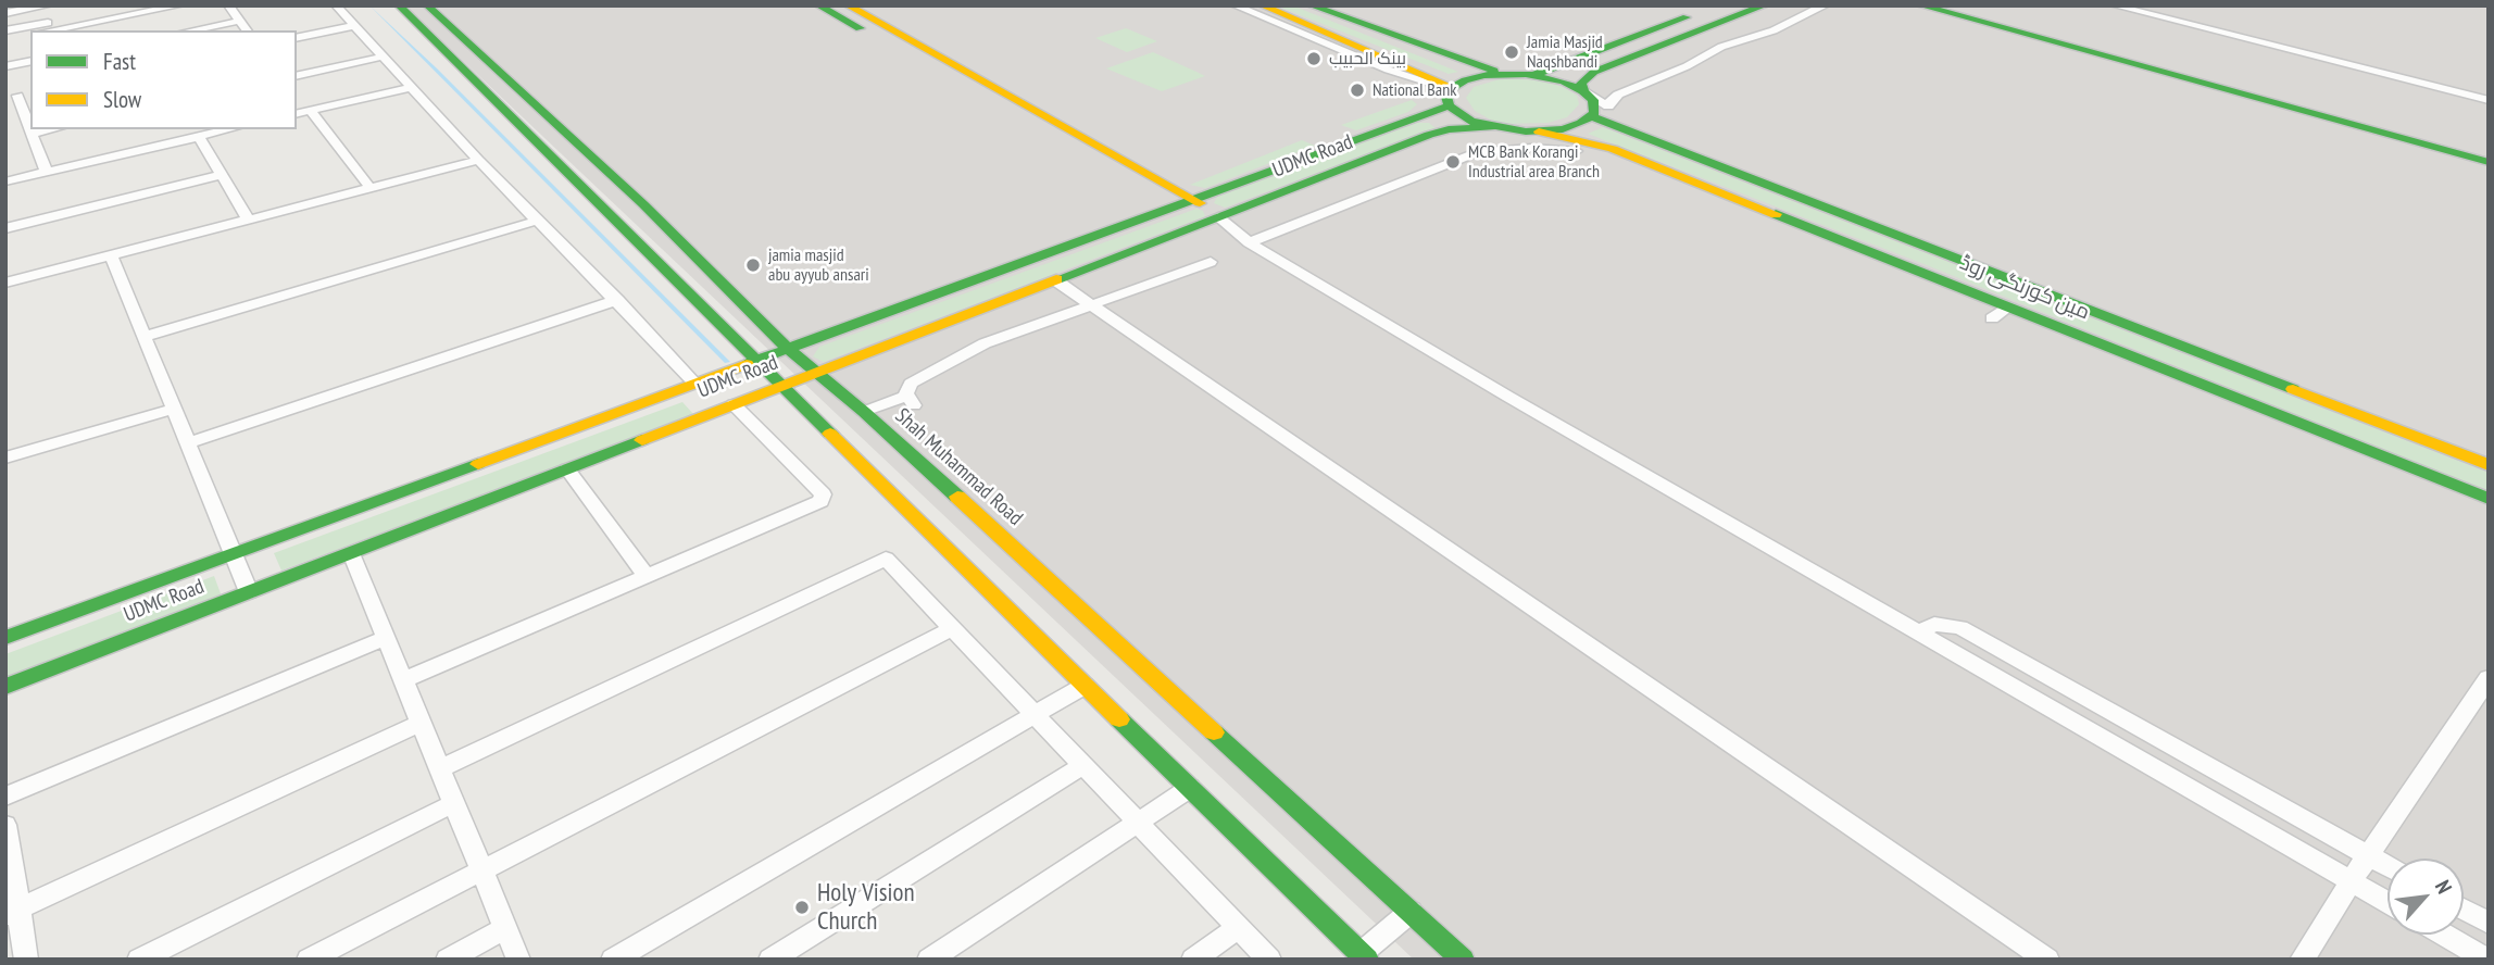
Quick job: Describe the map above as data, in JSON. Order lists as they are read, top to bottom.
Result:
{
  "streets": {
    "main road": ["UDMC Road", "مین کورنگی روڈ", "Shah Muhammad Road"]
  },
  "crossings": [
    ["UDMC Road", "Shah Muhammad Road"]
  ],
  "places": [
    "Jamia Masjid Naqshbandi",
    "بينک الحبيب",
    "National Bank",
    "MCB Bank Korangi Industrial area Branch",
    "jamia masjid abu ayyub ansari",
    "Holy Vision Church"
  ],
  "legend": ["Fast", "Slow"],
  "north": "top right"
}
